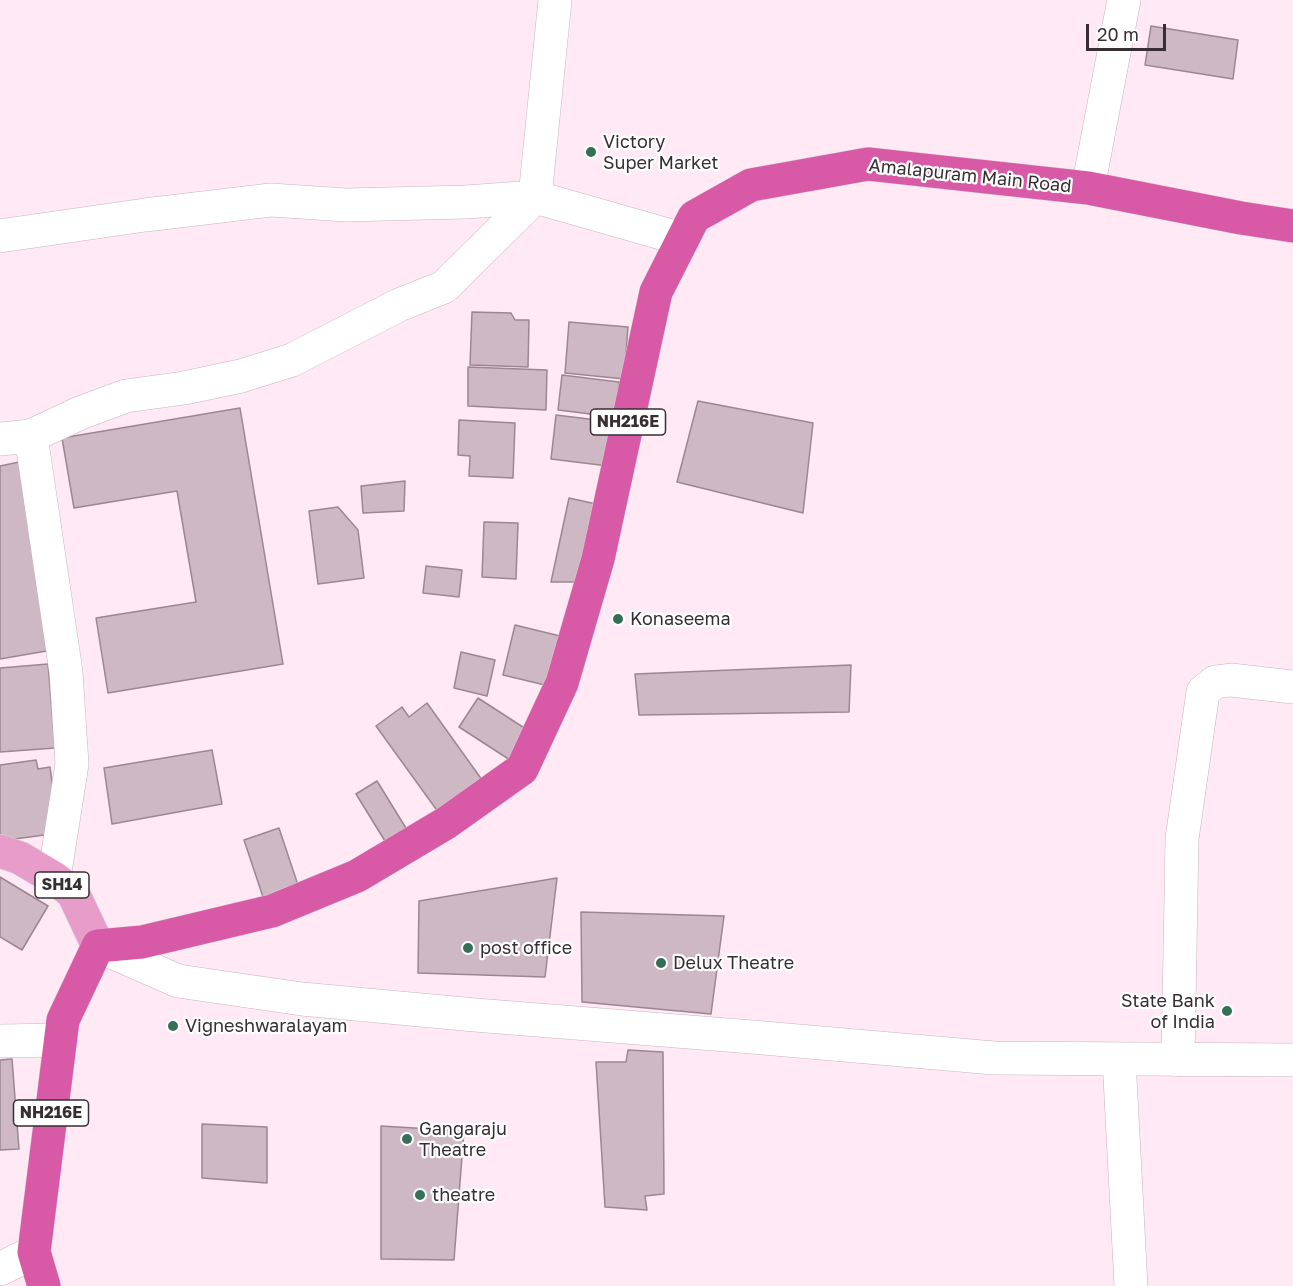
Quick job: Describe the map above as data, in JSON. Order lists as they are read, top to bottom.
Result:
{
  "streets": {
    "highway": ["Amalapuram Main Road", "NH216E"],
    "main road": ["SH14"]
  },
  "crossings": [
    ["Amalapuram Main Road", "NH216E"],
    ["Amalapuram Main Road", "SH14"],
    ["NH216E", "SH14"]
  ],
  "places": [
    "Victory Super Market",
    "Konaseema",
    "post office",
    "Delux Theatre",
    "State Bank of India",
    "Vigneshwaralayam",
    "Gangaraju Theatre",
    "theatre"
  ],
  "scale_bar": "20 m"
}
